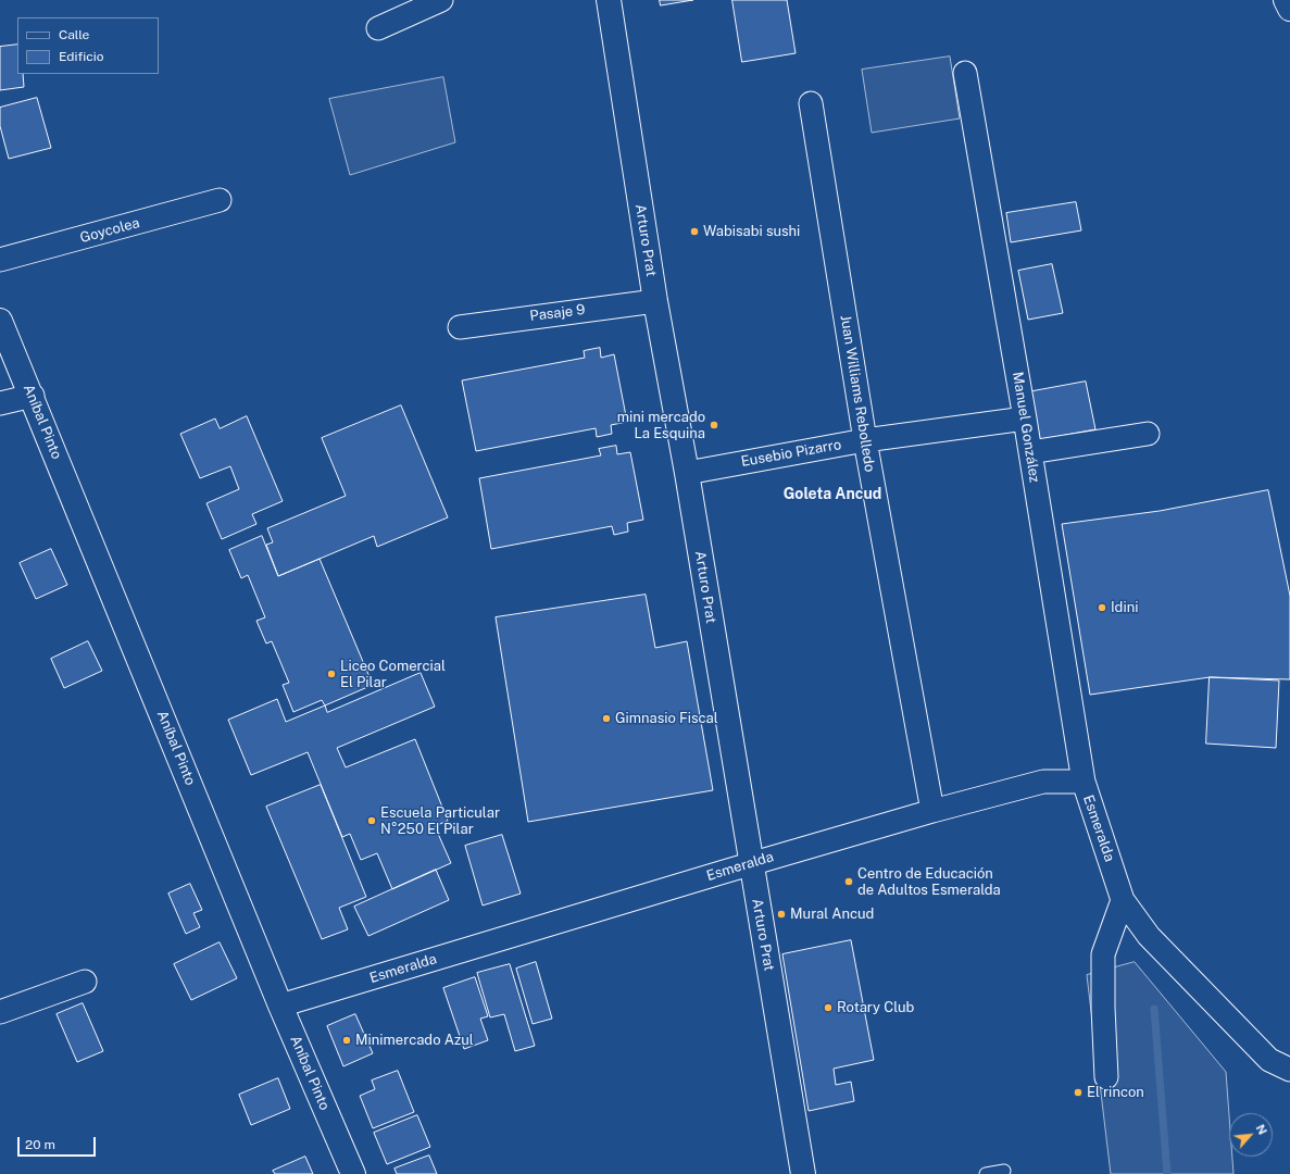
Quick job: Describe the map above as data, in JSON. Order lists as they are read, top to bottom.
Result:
{
  "streets": {
    "main road": ["Arturo Prat", "Aníbal Pinto"],
    "street": [
      "Goycolea",
      "Pasaje 9",
      "Juan Williams Rebolledo",
      "Manuel González",
      "Eusebio Pizarro",
      "Esmeralda"
    ]
  },
  "crossings": [
    ["Arturo Prat", "Pasaje 9"],
    ["Arturo Prat", "Eusebio Pizarro"],
    ["Arturo Prat", "Esmeralda"],
    ["Juan Williams Rebolledo", "Eusebio Pizarro"],
    ["Juan Williams Rebolledo", "Esmeralda"],
    ["Aníbal Pinto", "Esmeralda"],
    ["Manuel González", "Eusebio Pizarro"],
    ["Manuel González", "Esmeralda"]
  ],
  "districts": ["Goleta Ancud"],
  "places": [
    "Wabisabi sushi",
    "mini mercado La Esquina",
    "Idini",
    "Liceo Comercial El Pilar",
    "Gimnasio Fiscal",
    "Escuela Particular N°250 El Pilar",
    "Centro de Educación de Adultos Esmeralda",
    "Mural Ancud",
    "Rotary Club",
    "Minimercado Azul",
    "El rincon"
  ],
  "legend": ["Calle", "Edificio"],
  "scale_bar": "20 m",
  "north": "top right"
}
